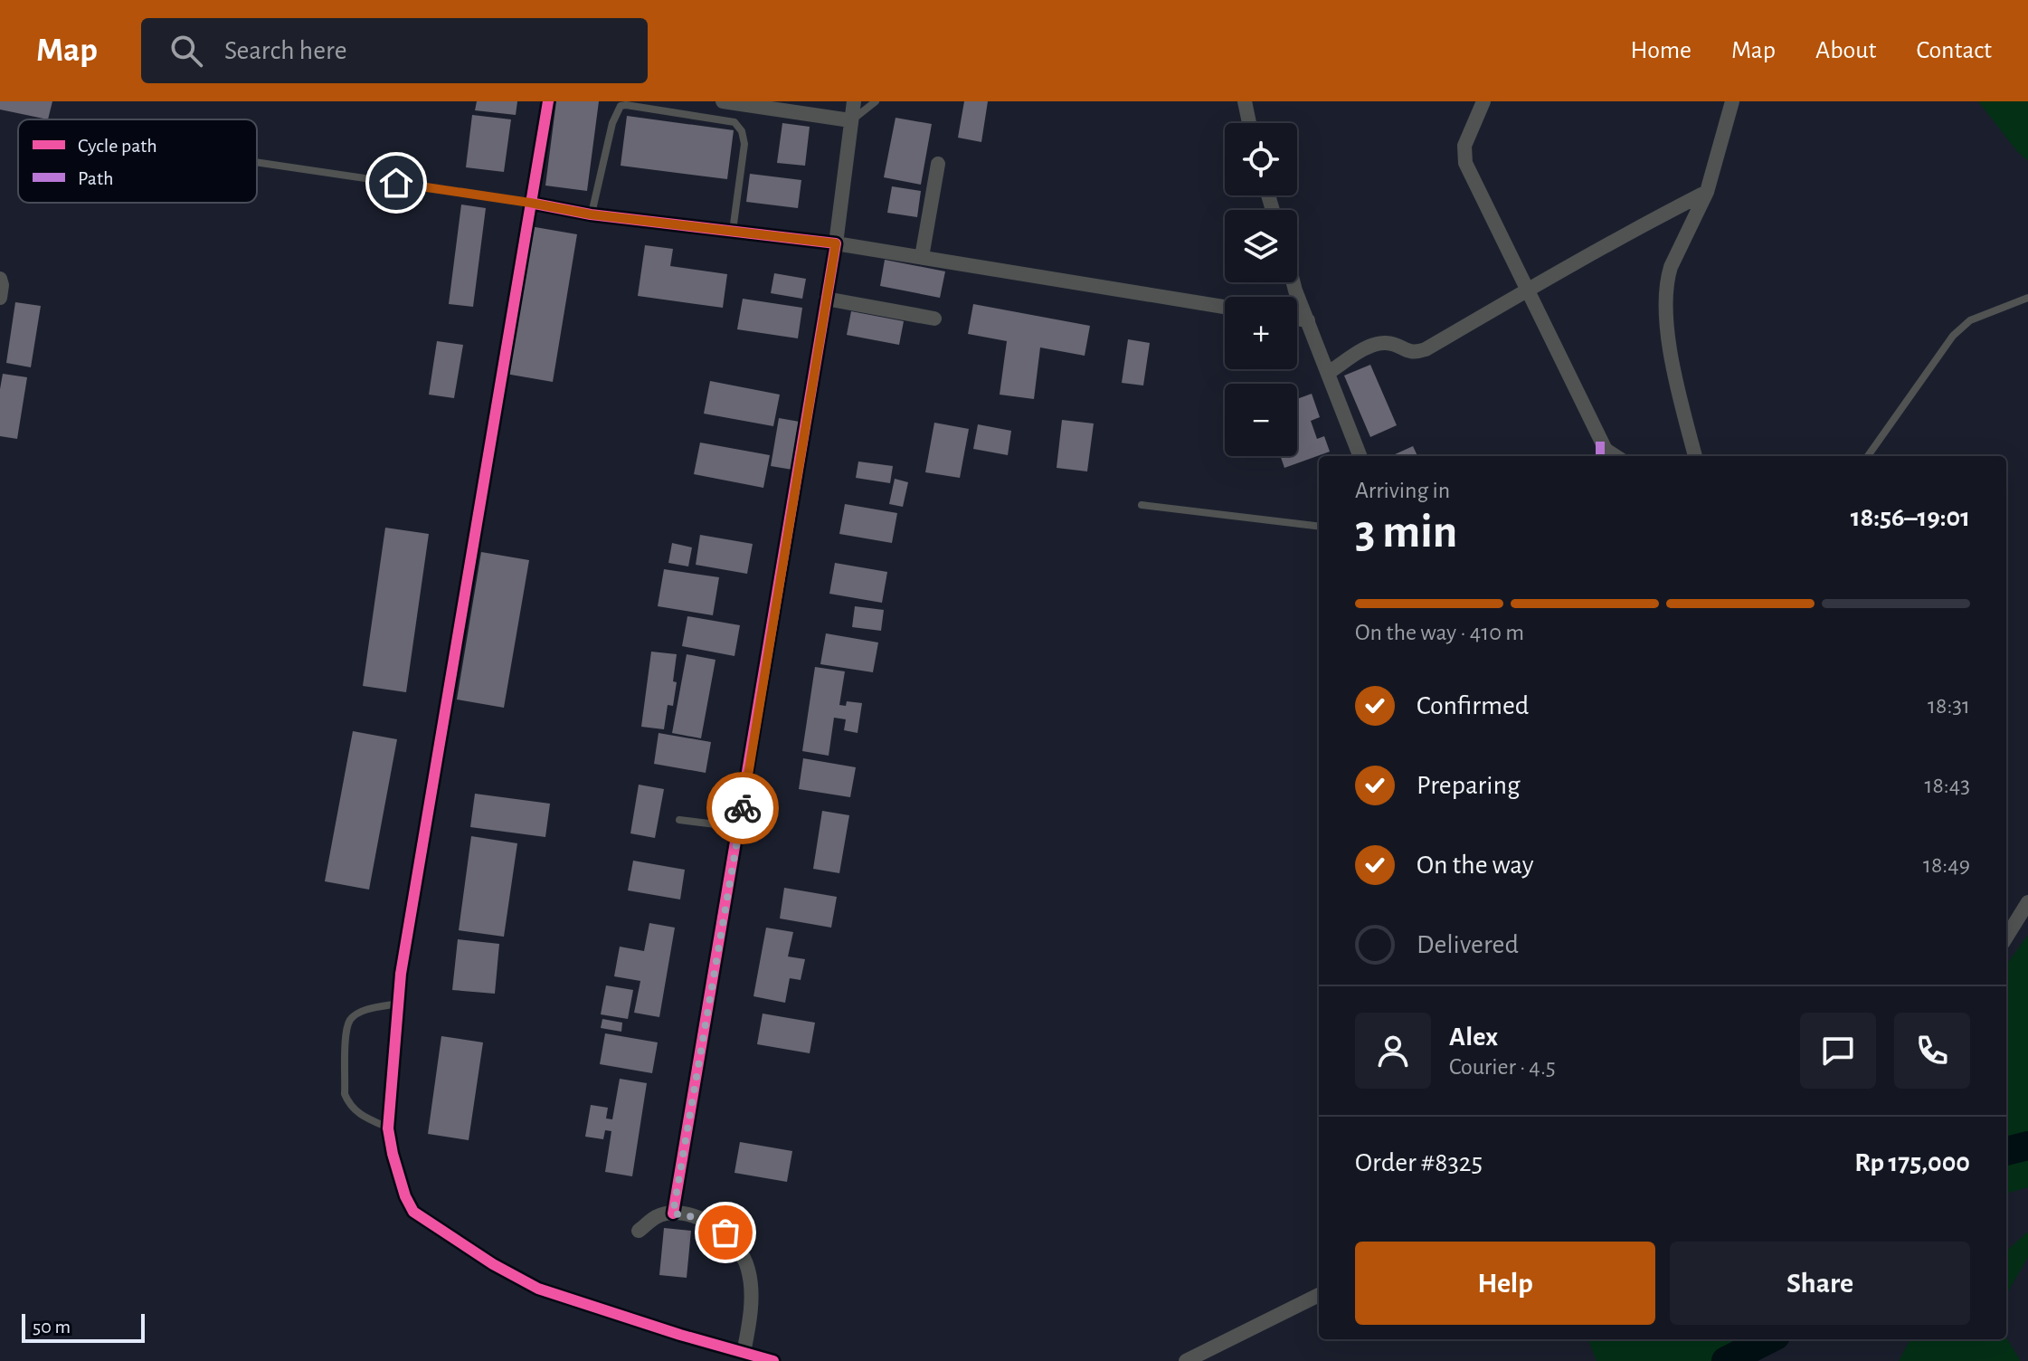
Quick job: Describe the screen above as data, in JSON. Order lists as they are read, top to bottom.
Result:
{
  "legend": ["Cycle path", "Path"],
  "scale_bar": "50 m",
  "page": {
    "header": "Map",
    "search": "Search here",
    "nav": [
      "Home",
      "Map",
      "About",
      "Contact"
    ],
    "map_buttons": ["+", "−"],
    "heading": ["3 min", "Arriving in", "18:56–19:01"],
    "panel": [
      "Alex",
      "Courier · 4.5",
      "Order #8325",
      "Rp 175,000"
    ],
    "bar": "On the way · 410 m",
    "list": [
      ["Confirmed", "18:31"],
      ["Preparing", "18:43"],
      ["On the way", "18:49"],
      "Delivered"
    ],
    "buttons": ["Help", "Share"],
    "scale": "50 m"
  }
}
